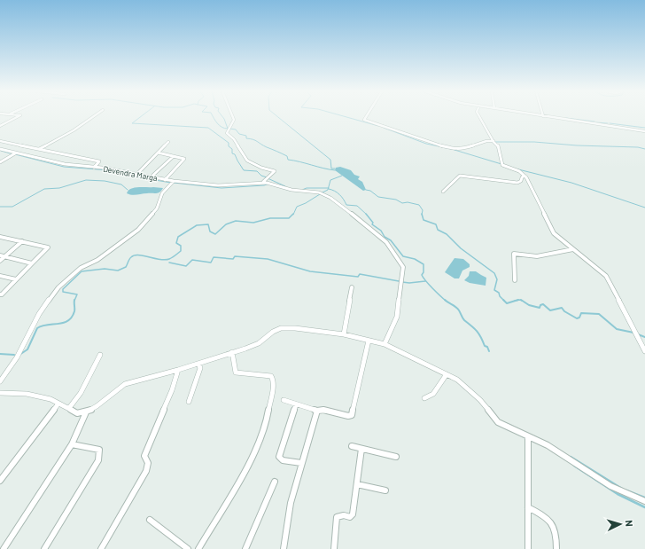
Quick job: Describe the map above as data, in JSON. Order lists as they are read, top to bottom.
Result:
{
  "streets": {
    "street": ["Devendra Marga"]
  },
  "north": "right"
}
